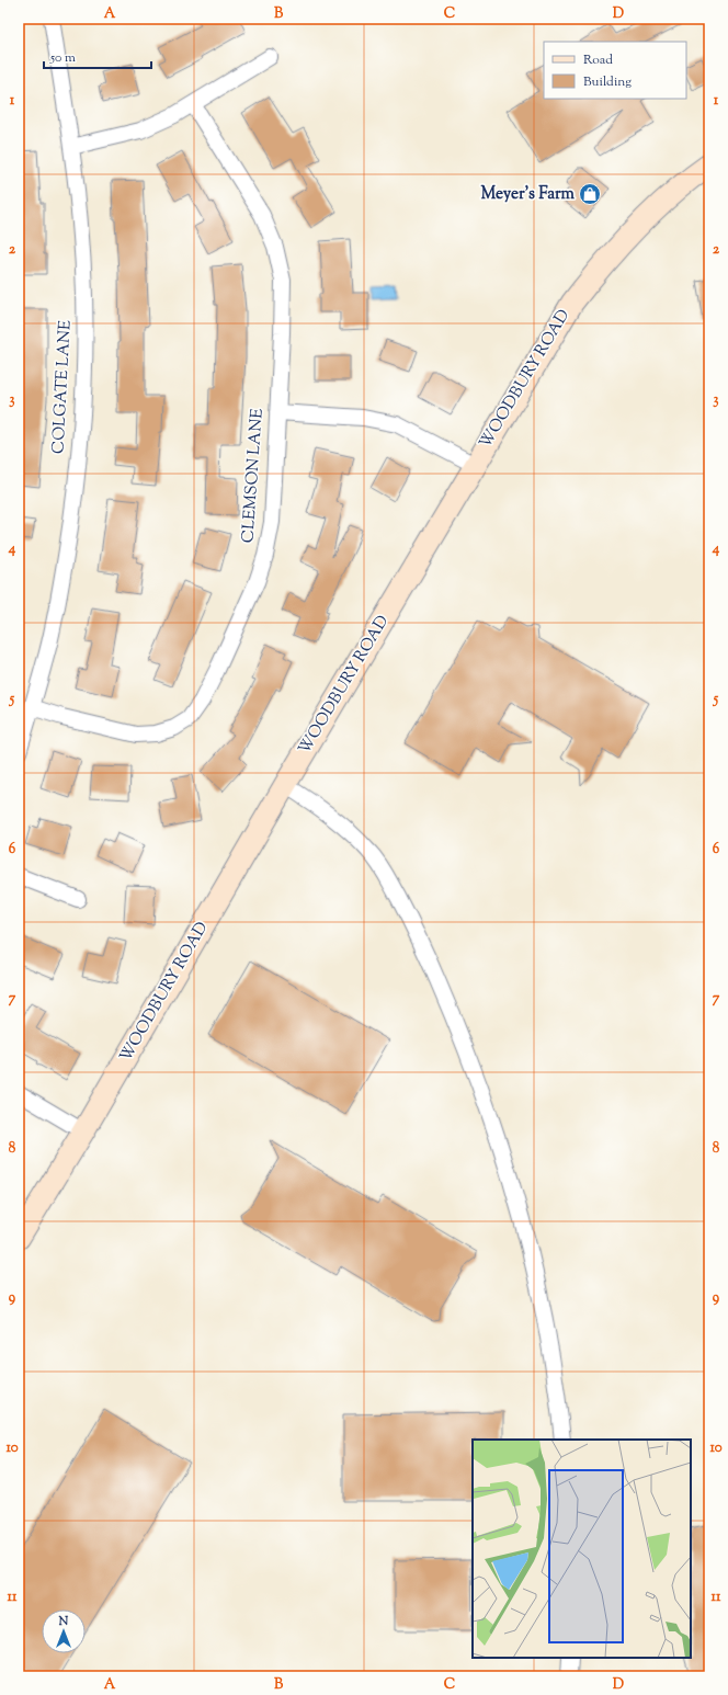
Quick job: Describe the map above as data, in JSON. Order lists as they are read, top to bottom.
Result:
{
  "streets": {
    "main road": ["WOODBURY ROAD"],
    "street": ["COLGATE LANE", "CLEMSON LANE"]
  },
  "crossings": [
    ["COLGATE LANE", "CLEMSON LANE"]
  ],
  "places": {
    "shop": ["Meyer's Farm"]
  },
  "legend": ["Road", "Building"],
  "scale_bar": "50 m",
  "north": "top",
  "grid": {
    "columns": [
      "A",
      "B",
      "C",
      "D"
    ],
    "rows": [
      "1",
      "2",
      "3",
      "4",
      "5",
      "6",
      "7",
      "8",
      "9",
      "10",
      "11"
    ]
  }
}
